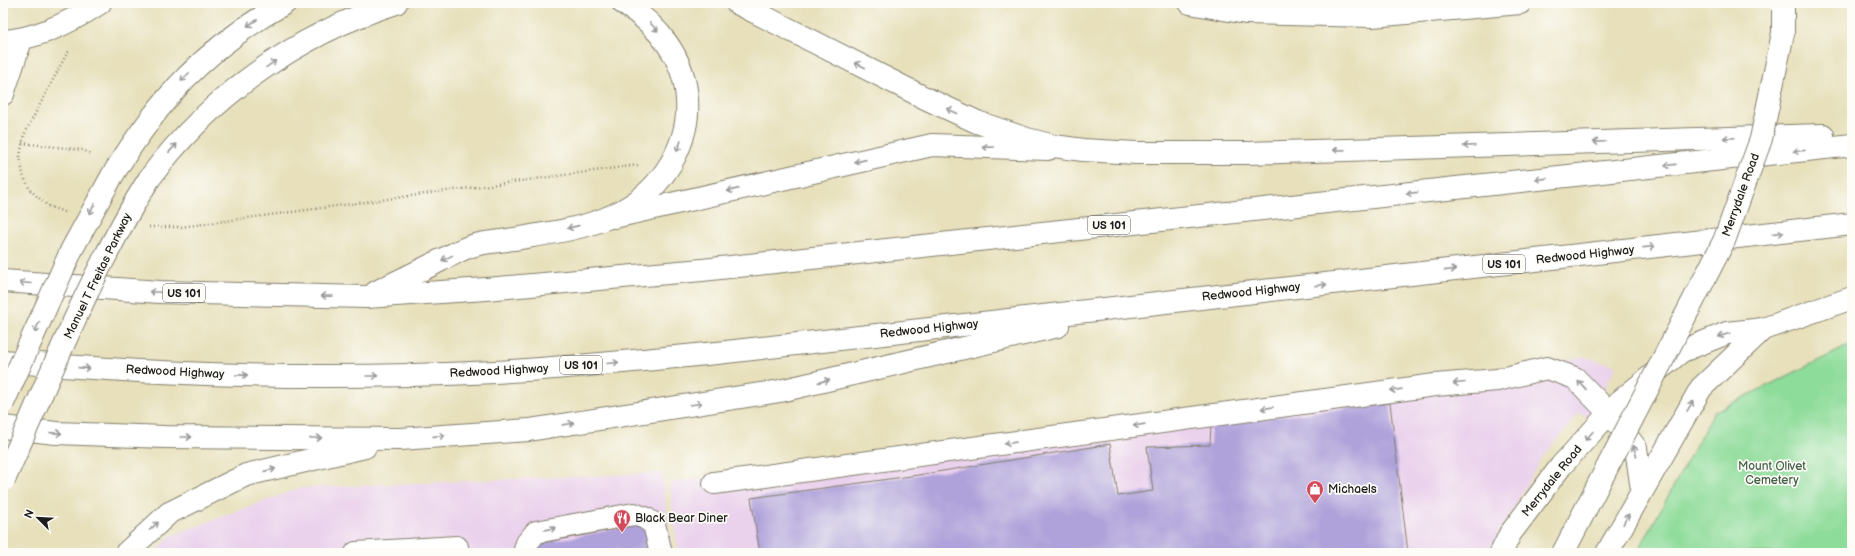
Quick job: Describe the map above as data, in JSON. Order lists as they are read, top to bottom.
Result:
{
  "streets": {
    "main road": [
      "Merrydale Road",
      "US 101",
      "Redwood Highway",
      "Manuel T Freitas Parkway"
    ]
  },
  "parks": ["Mount Olivet Cemetery"],
  "places": {
    "shop": ["Michaels"],
    "restaurant": ["Black Bear Diner"]
  },
  "north": "top left"
}
